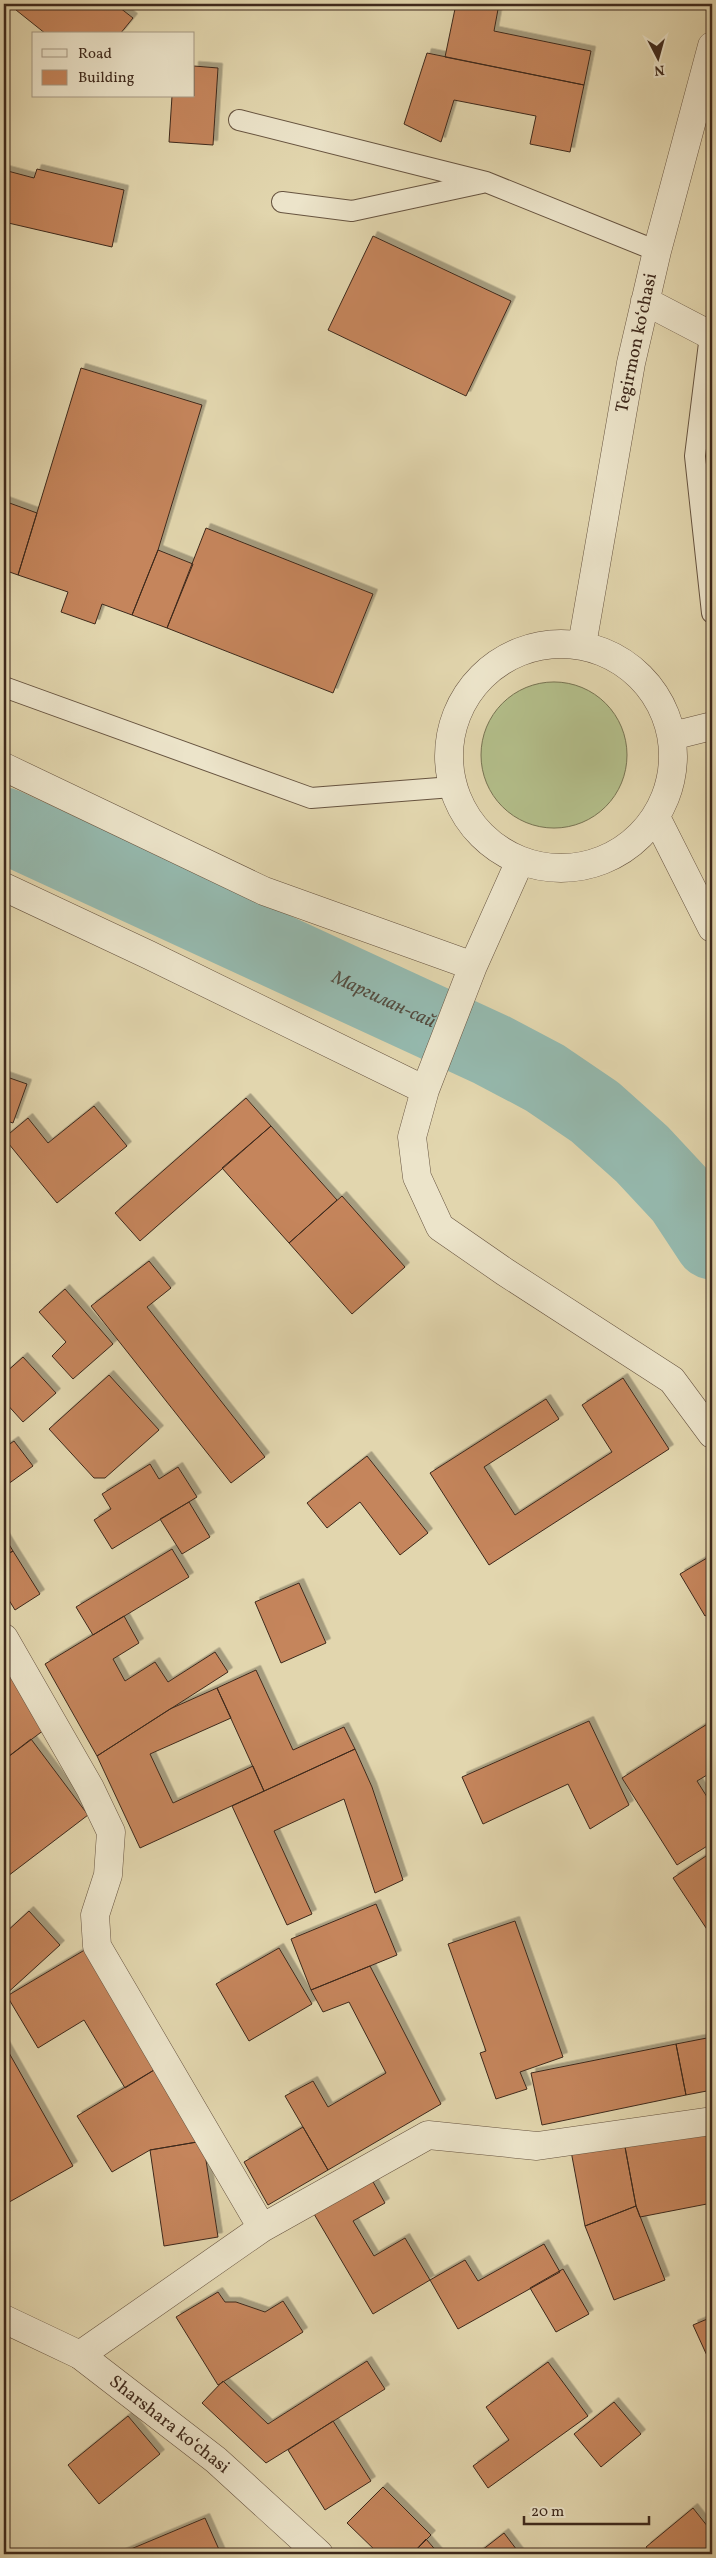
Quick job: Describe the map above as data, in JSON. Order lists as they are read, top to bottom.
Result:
{
  "streets": {
    "street": ["Tegirmon koʻchasi", "Sharshara koʻchasi"]
  },
  "water": ["Маргилан-сай"],
  "legend": ["Road", "Building"],
  "scale_bar": "20 m",
  "north": "bottom"
}
